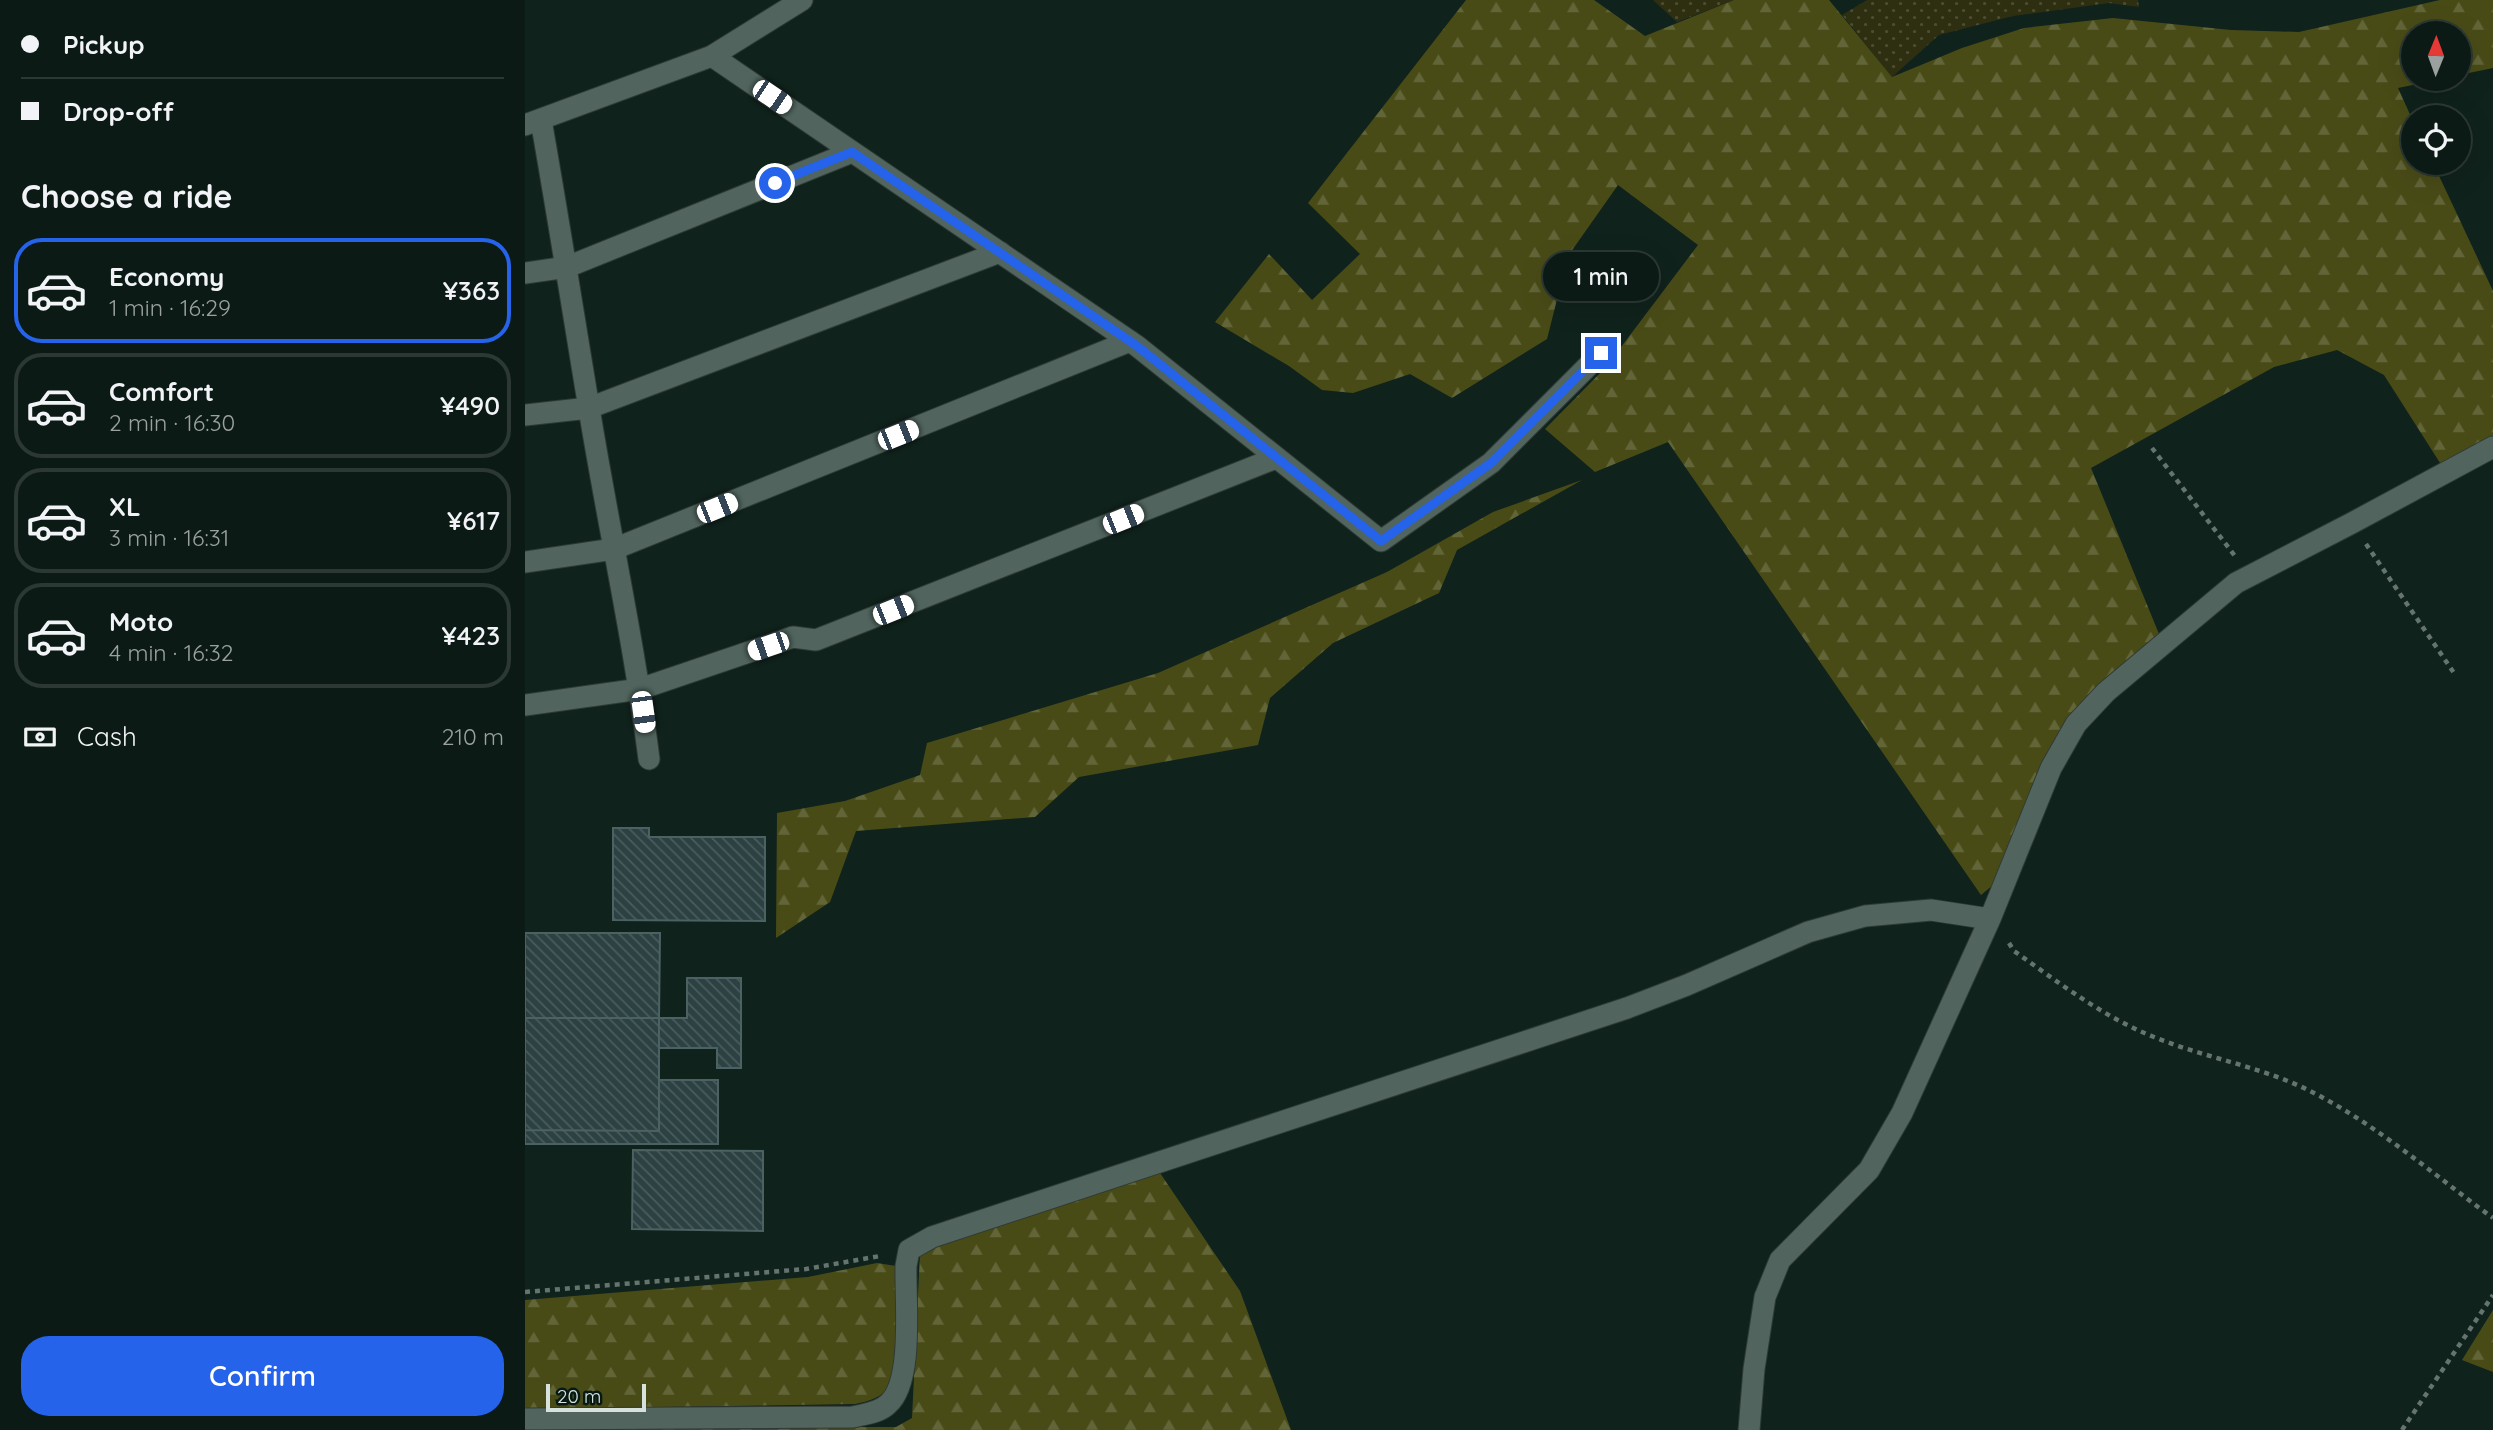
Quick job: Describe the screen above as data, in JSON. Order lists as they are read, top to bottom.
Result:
{
  "scale_bar": "20 m",
  "north": "top",
  "page": {
    "banner": ["Pickup", "Drop-off"],
    "heading": "Choose a ride",
    "list": [
      {
        "name": "Economy",
        "note": "1 min · 16:29",
        "value": "¥363"
      },
      {
        "name": "Comfort",
        "note": "2 min · 16:30",
        "value": "¥490"
      },
      {
        "name": "XL",
        "note": "3 min · 16:31",
        "value": "¥617"
      },
      {
        "name": "Moto",
        "note": "4 min · 16:32",
        "value": "¥423"
      }
    ],
    "bubble": "1 min",
    "pay": ["Cash", "210 m"],
    "buttons": "Confirm",
    "scale": "20 m"
  }
}
